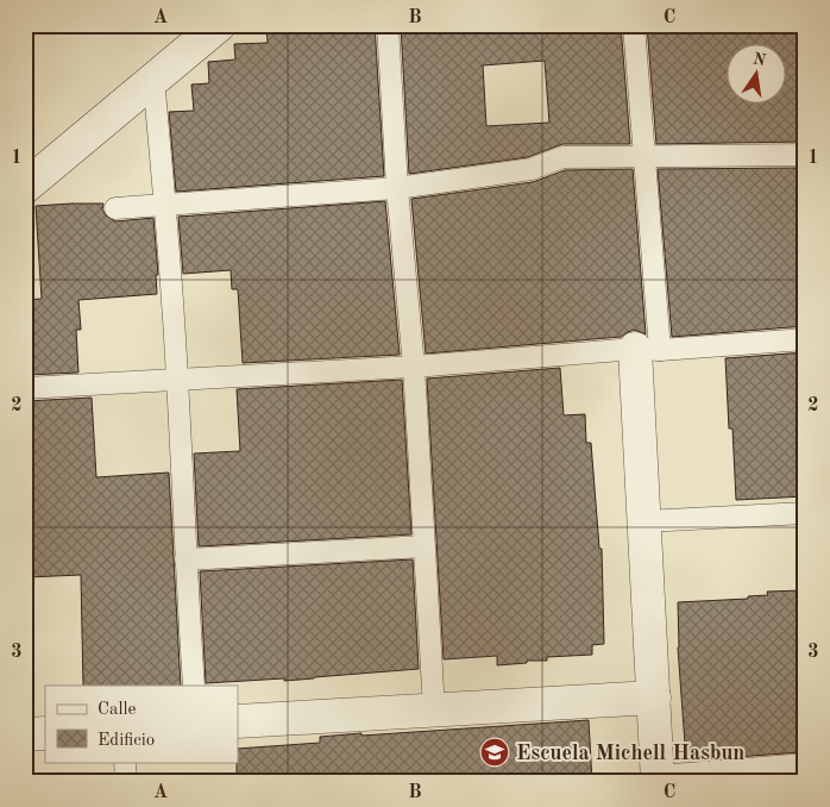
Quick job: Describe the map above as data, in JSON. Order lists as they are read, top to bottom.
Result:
{
  "places": {
    "school or university": ["Escuela Michell Hasbun"]
  },
  "legend": ["Calle", "Edificio"],
  "north": "top",
  "grid": {
    "columns": ["A", "B", "C"],
    "rows": ["1", "2", "3"]
  }
}
